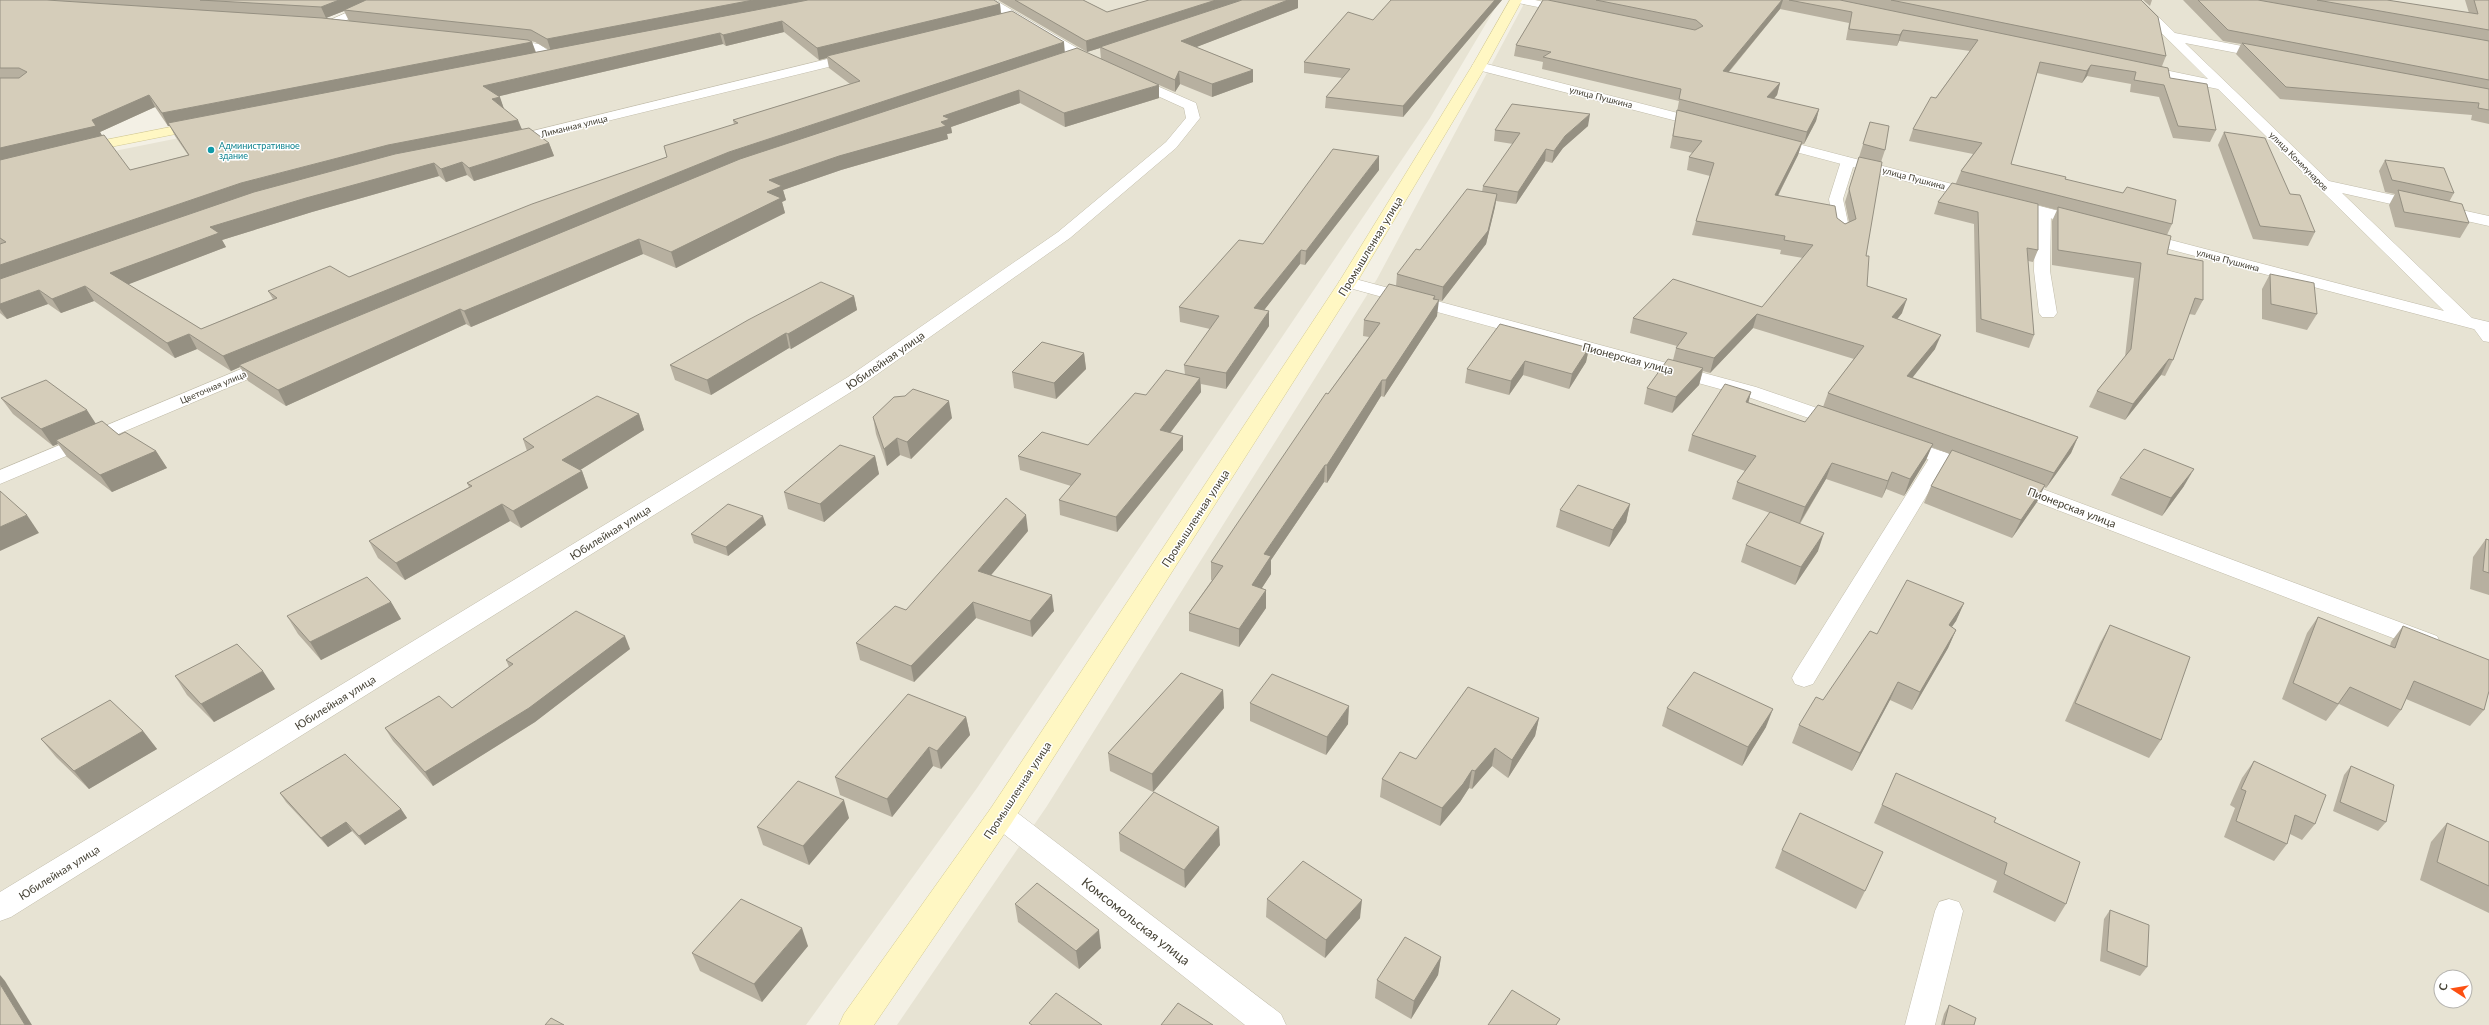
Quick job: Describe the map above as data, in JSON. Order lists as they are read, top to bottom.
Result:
{
  "streets": {
    "street": [
      "улица Пушкина",
      "Лиманная улица",
      "улица Коммунаров",
      "Промышленная улица",
      "Пионерская улица",
      "Юбилейная улица",
      "Цветочная улица",
      "Комсомольская улица"
    ]
  },
  "crossings": [
    ["улица Пушкина", "улица Коммунаров"],
    ["улица Пушкина", "Промышленная улица"],
    ["Промышленная улица", "Пионерская улица"],
    ["Промышленная улица", "Комсомольская улица"]
  ],
  "places": ["Административное здание"],
  "north": "left"
}
